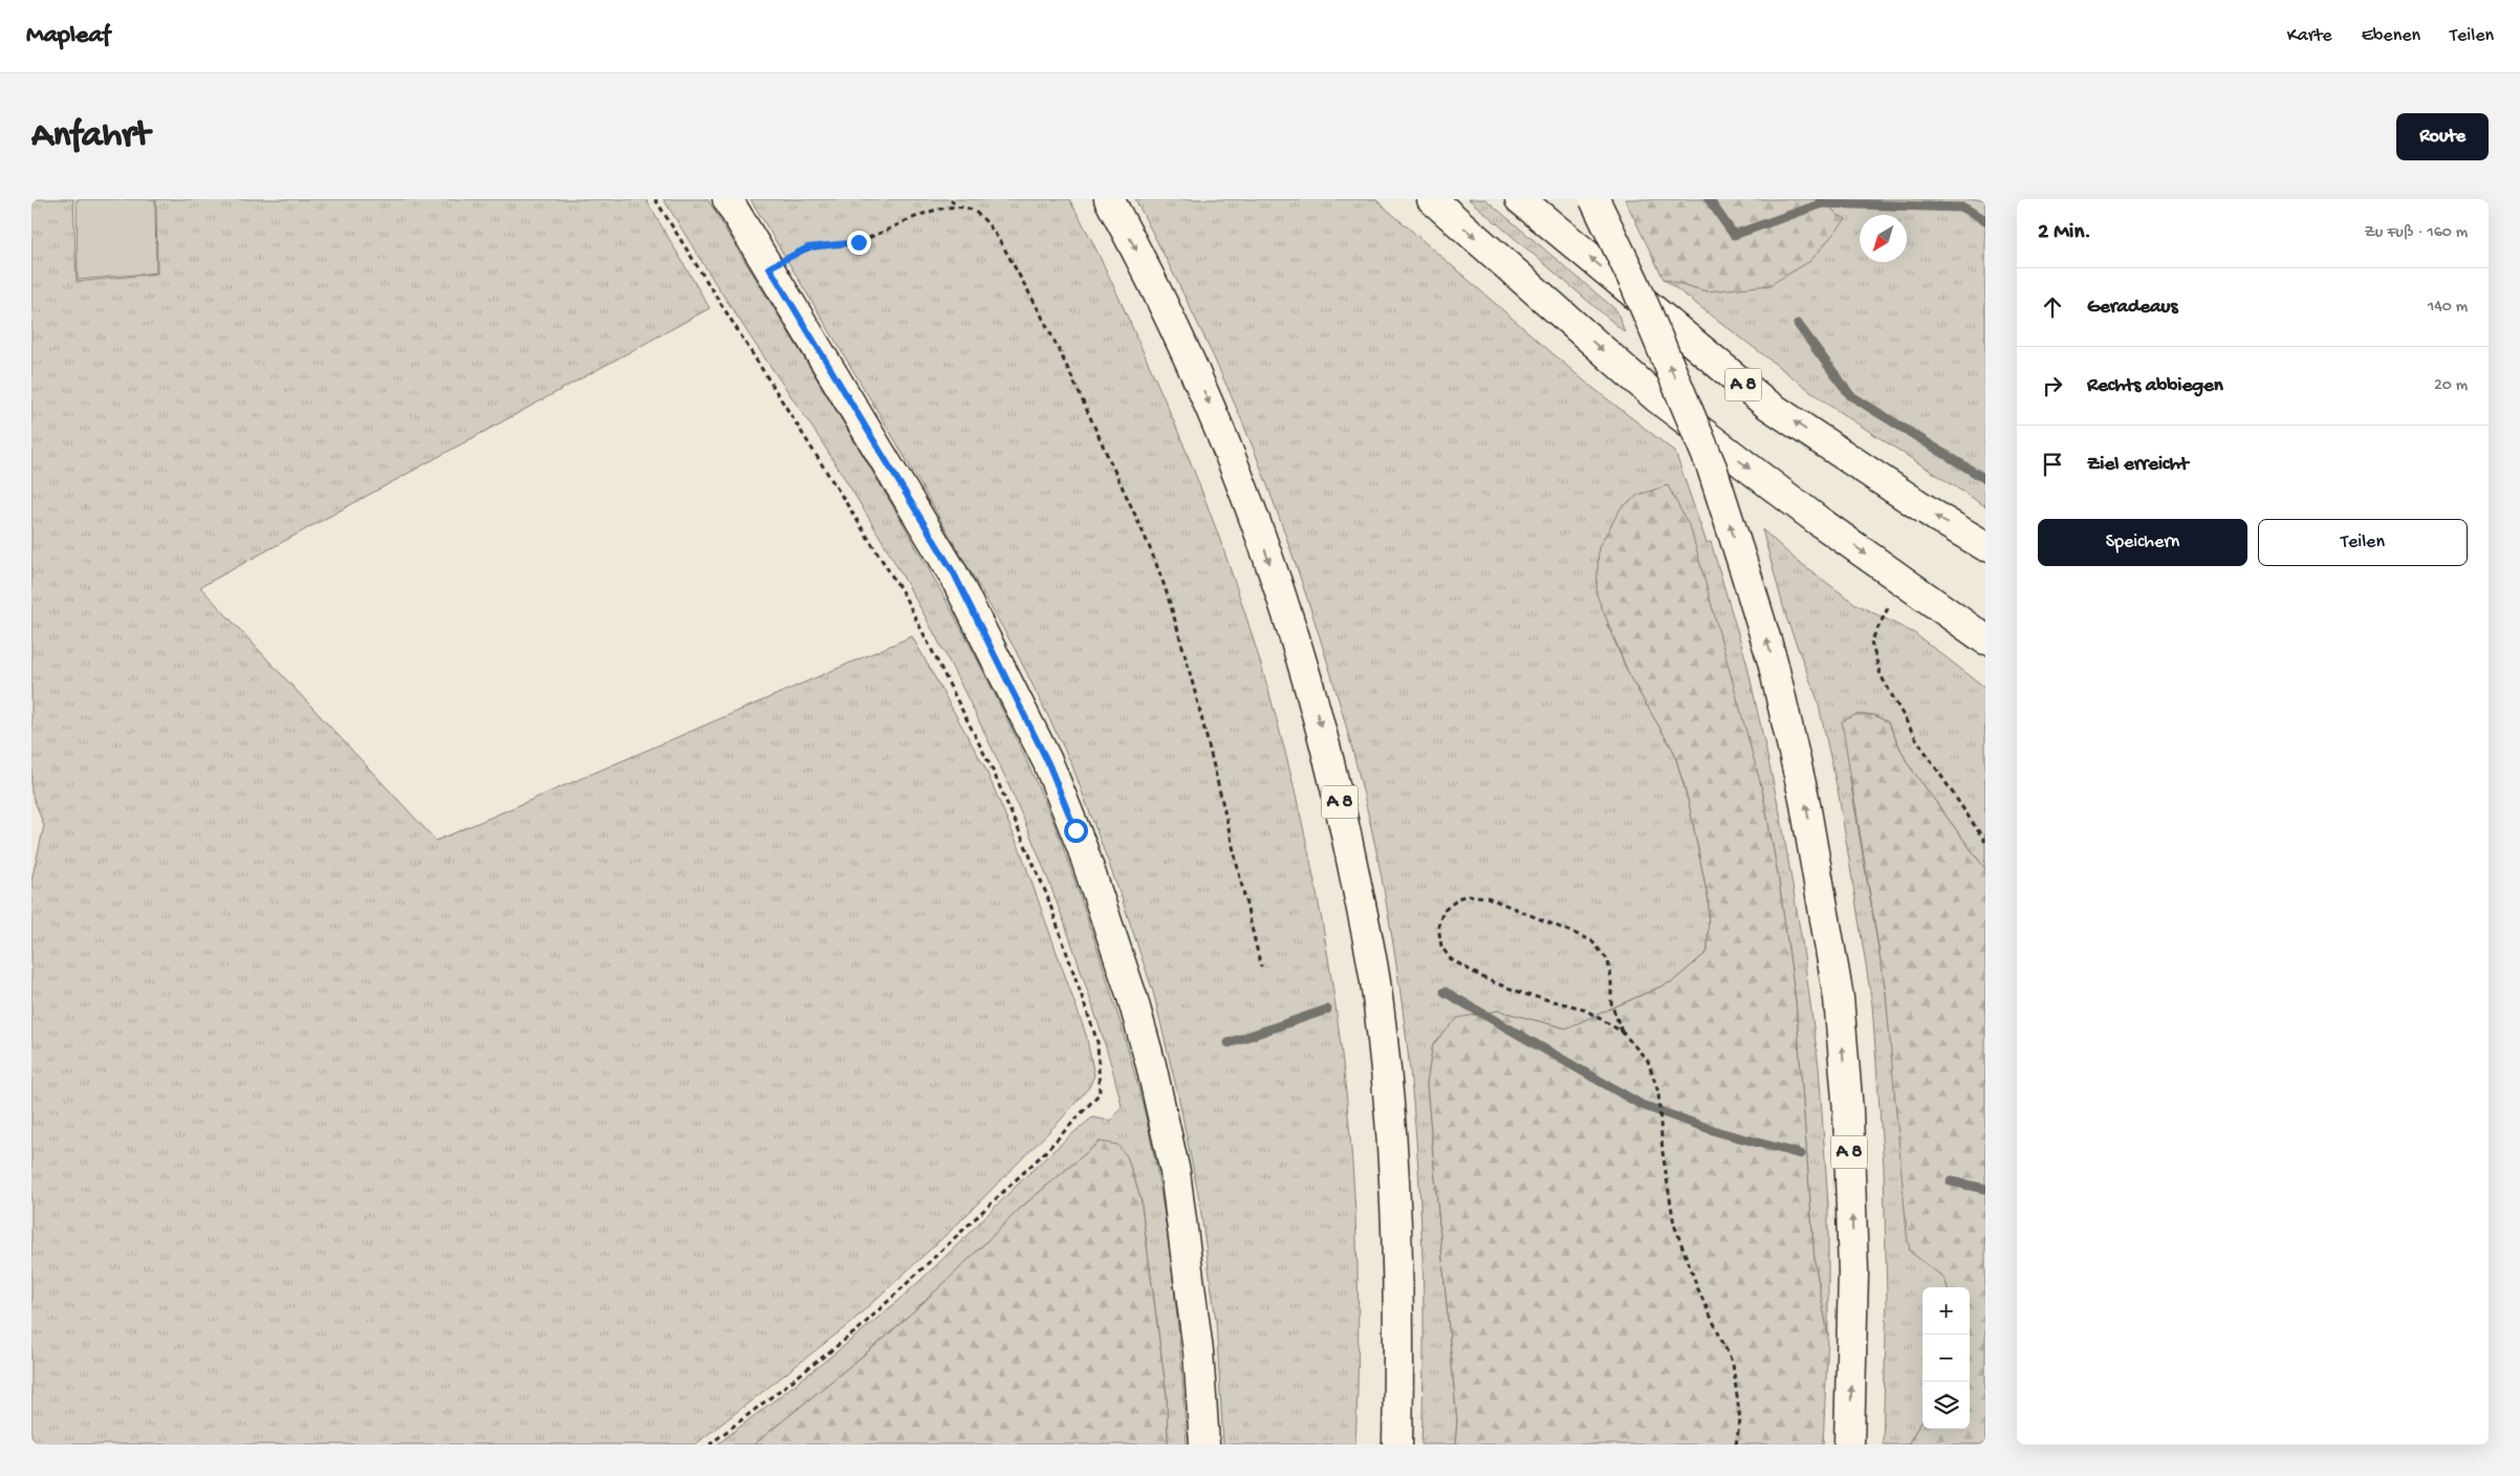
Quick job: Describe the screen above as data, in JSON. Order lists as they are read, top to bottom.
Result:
{
  "streets": {
    "main road": ["A 8"]
  },
  "north": "bottom left",
  "page": {
    "header": "Mapleaf",
    "nav": ["Karte", "Ebenen", "Teilen"],
    "buttons": [
      "Route",
      ["Speichern", "Teilen"]
    ],
    "title": "Anfahrt",
    "heading": ["2 Min.", "Zu Fuß · 160 m"],
    "list": [
      ["Geradeaus", "140 m"],
      ["Rechts abbiegen", "20 m"],
      "Ziel erreicht"
    ],
    "map_buttons": ["+", "−"]
  }
}
